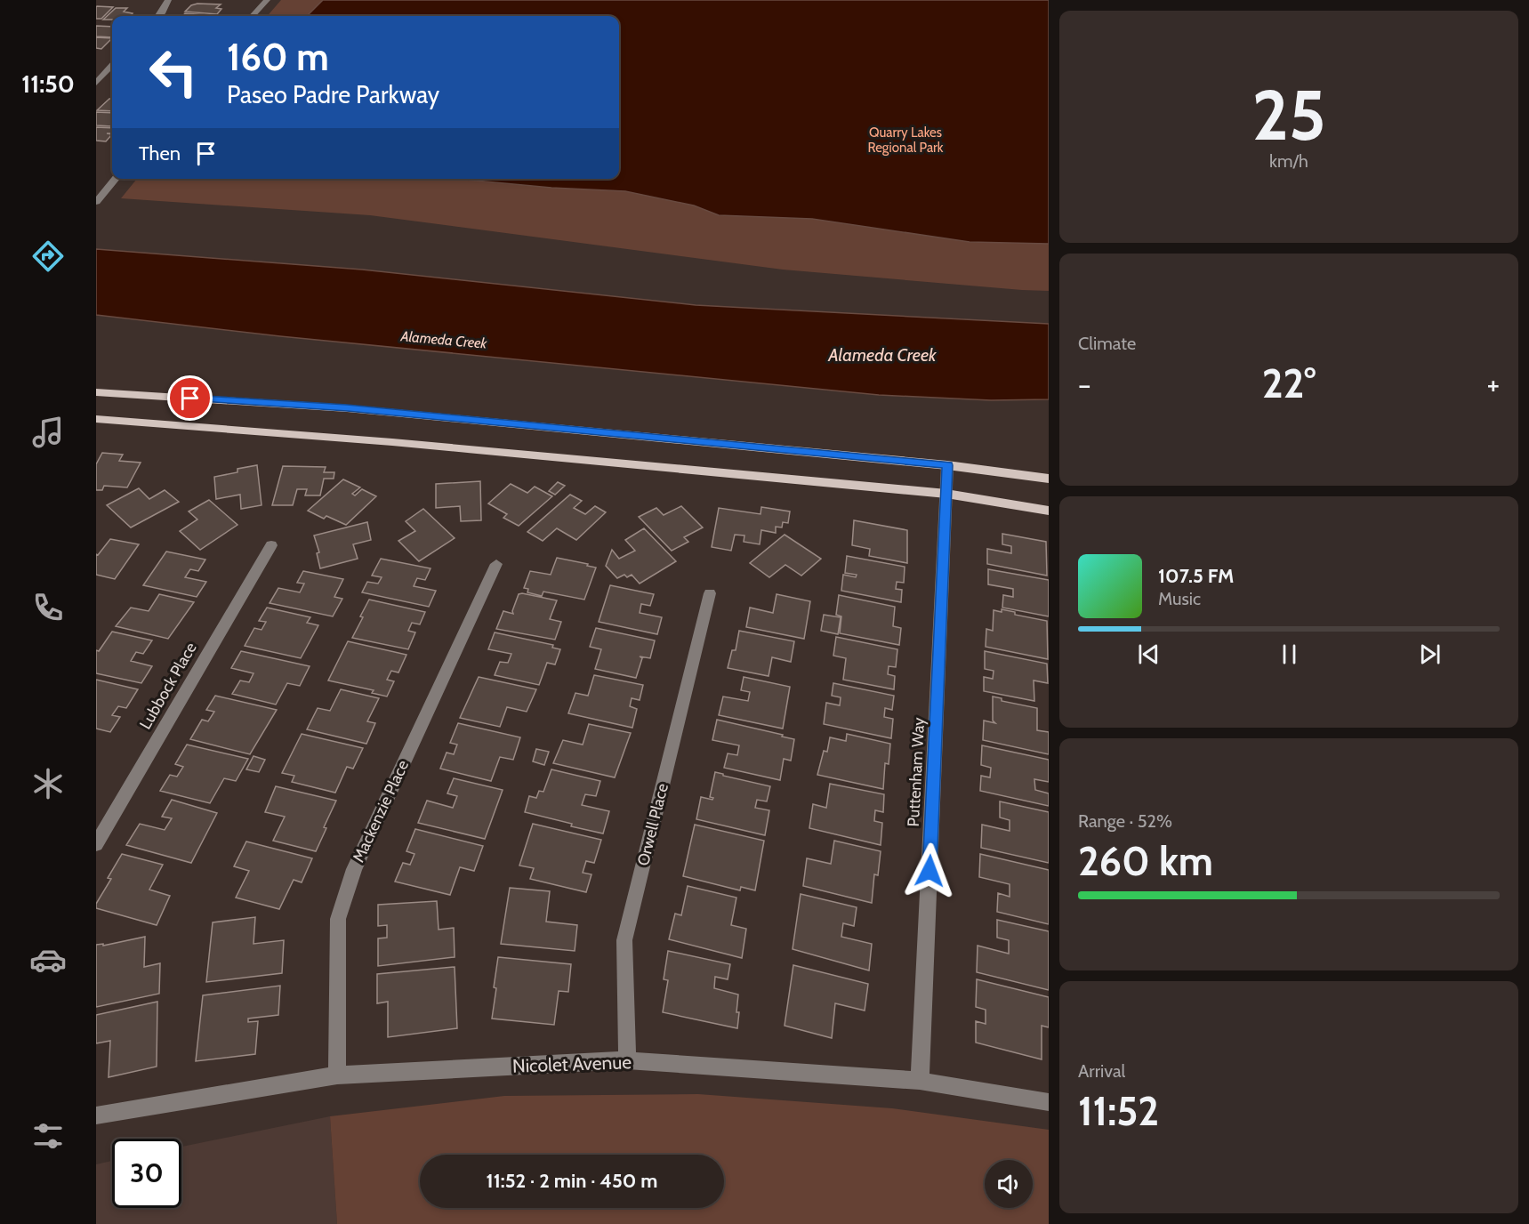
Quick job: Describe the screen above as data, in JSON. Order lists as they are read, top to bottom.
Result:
{
  "streets": {
    "street": [
      "Lubbock Place",
      "Puttenham Way",
      "Mackenzie Place",
      "Orwell Place",
      "Nicolet Avenue"
    ]
  },
  "crossings": [
    ["Puttenham Way", "Nicolet Avenue"],
    ["Mackenzie Place", "Nicolet Avenue"],
    ["Orwell Place", "Nicolet Avenue"]
  ],
  "water": ["Alameda Creek"],
  "parks": ["Quarry Lakes Regional Park"],
  "page": {
    "tabs": "11:50",
    "tile": [
      ["25", "km/h"],
      "Climate",
      ["Range · 52%", "260 km"],
      ["Arrival", "11:52"]
    ],
    "turn": ["160 m", "Paseo Padre Parkway"],
    "then": "Then",
    "heat": ["−", "22°", "+"],
    "song": ["107.5 FM", "Music"],
    "limit": "30",
    "trip": "11:52 · 2 min · 450 m"
  }
}
